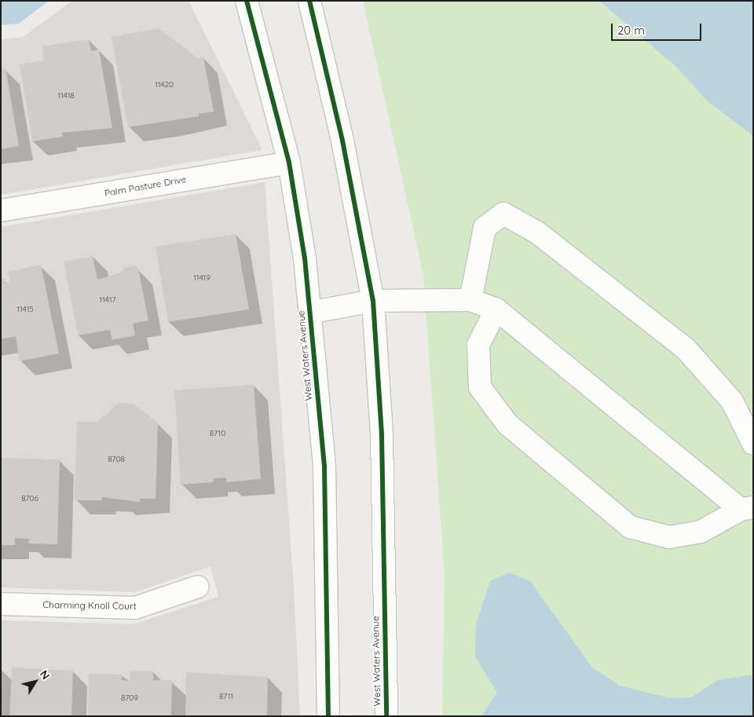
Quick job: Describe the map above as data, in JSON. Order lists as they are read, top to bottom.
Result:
{
  "streets": {
    "street": ["Palm Pasture Drive", "West Waters Avenue", "Charming Knoll Court"]
  },
  "crossings": [
    ["Palm Pasture Drive", "West Waters Avenue"]
  ],
  "house_numbers": [
    "11420",
    "11418",
    "11419",
    "11417",
    "11415",
    "8710",
    "8708",
    "8706",
    "8711",
    "8709"
  ],
  "scale_bar": "20 m",
  "north": "top right"
}
